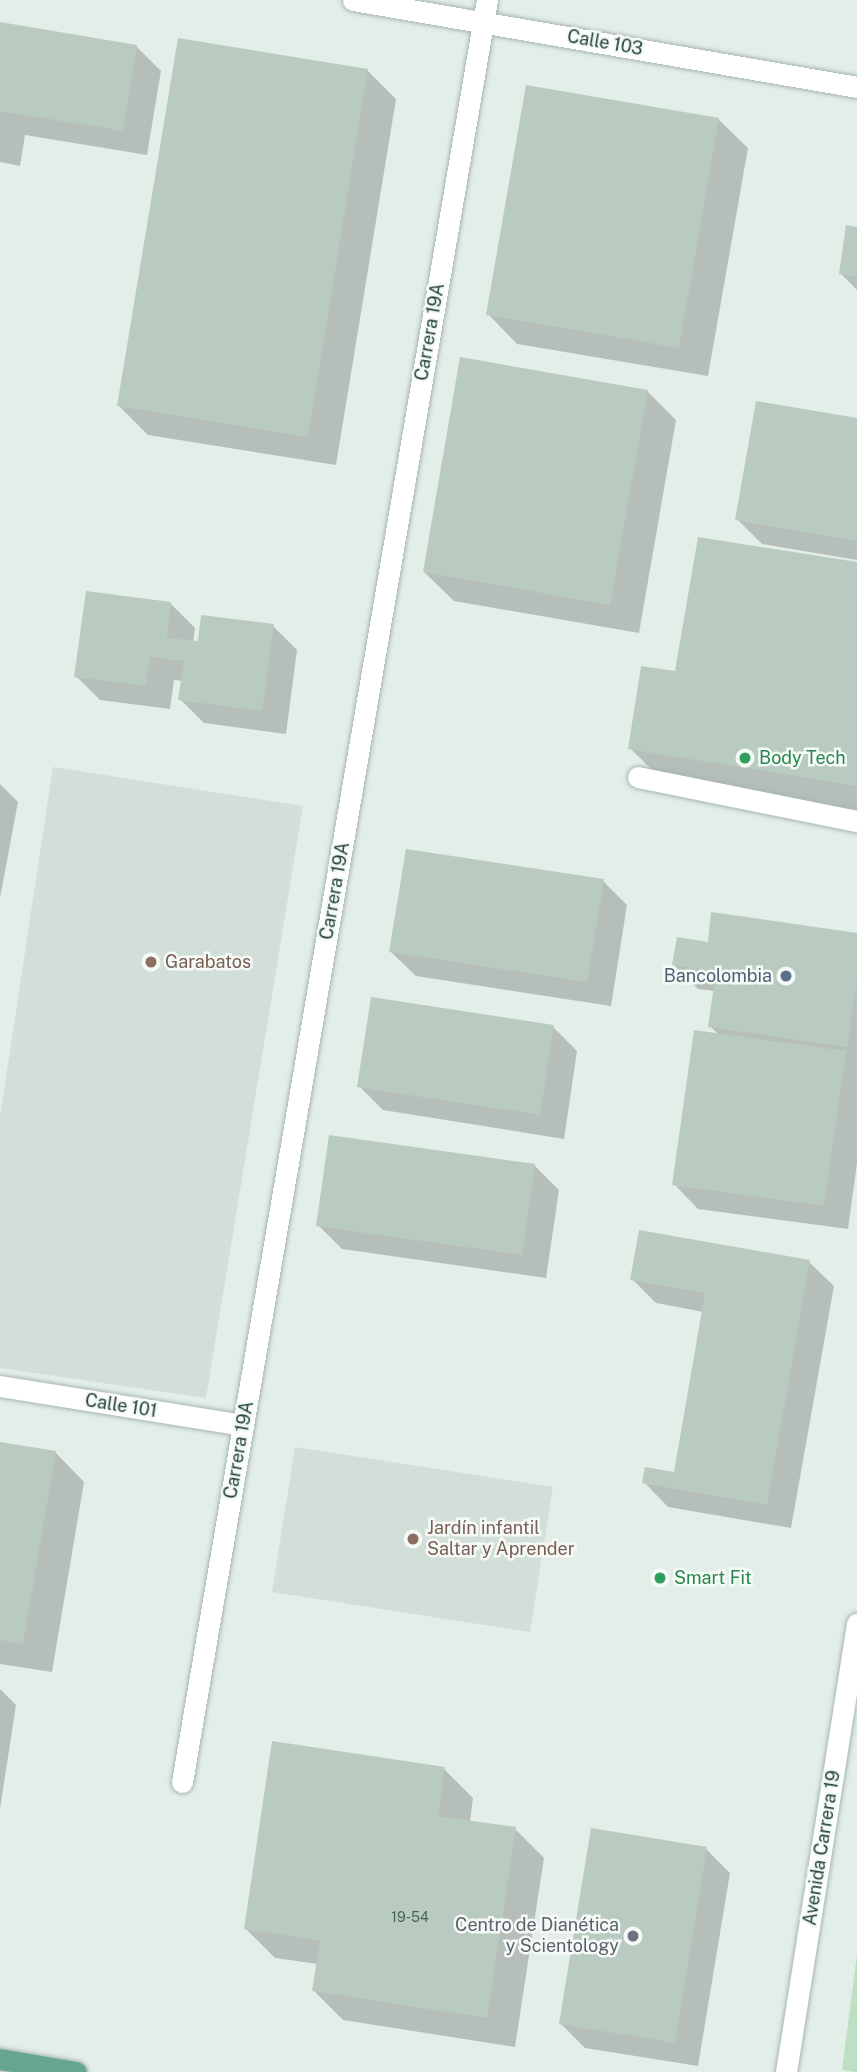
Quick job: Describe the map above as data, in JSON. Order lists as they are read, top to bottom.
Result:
{
  "streets": {
    "street": [
      "Calle 103",
      "Carrera 19A",
      "Calle 101",
      "Avenida Carrera 19"
    ]
  },
  "crossings": [
    ["Calle 103", "Carrera 19A"],
    ["Carrera 19A", "Calle 101"]
  ],
  "places": [
    "Body Tech",
    "Garabatos",
    "Bancolombia",
    "Jardín infantil Saltar y Aprender",
    "Smart Fit",
    "Centro de Dianética y Scientology"
  ],
  "house_numbers": ["19-54"]
}
